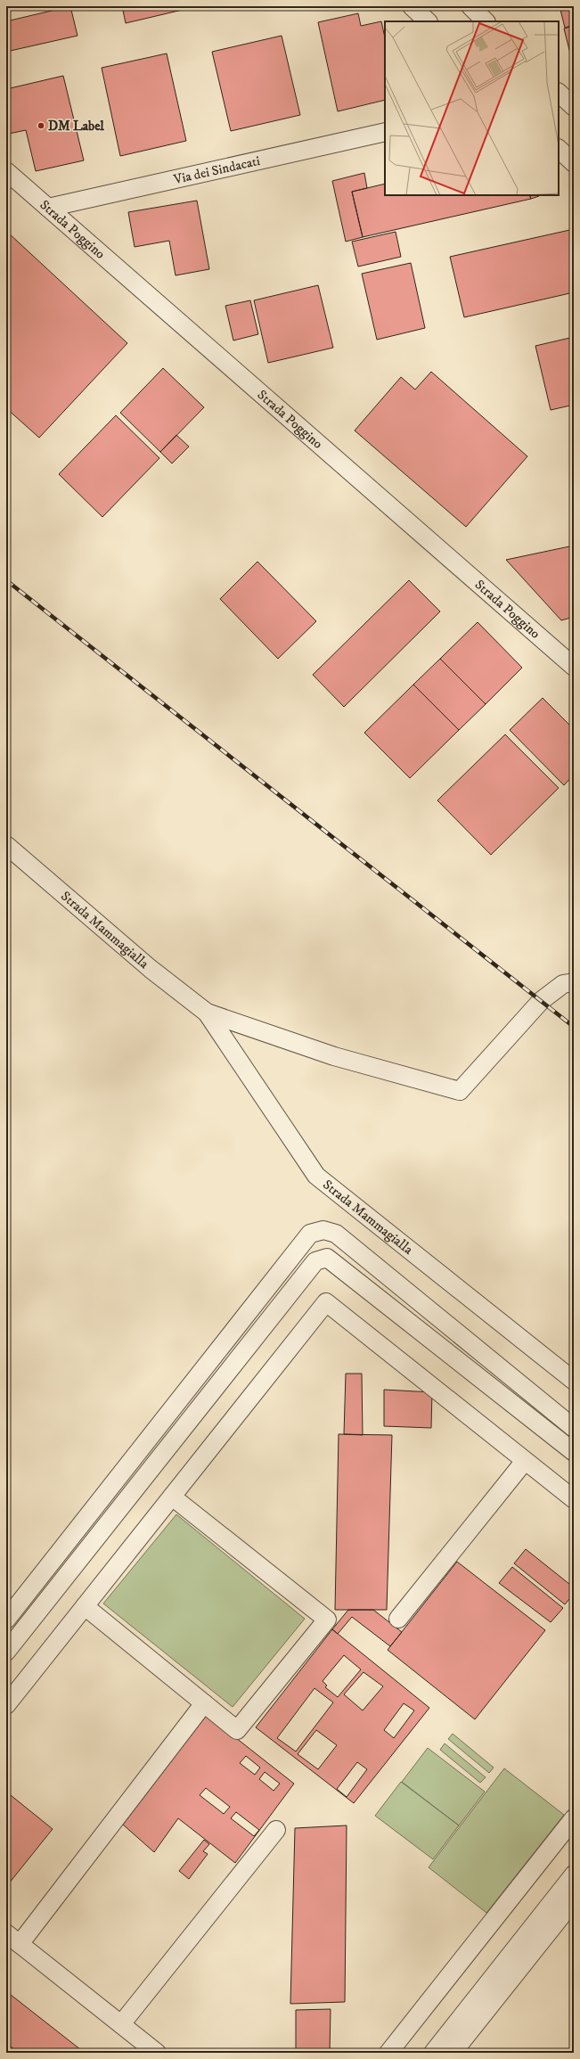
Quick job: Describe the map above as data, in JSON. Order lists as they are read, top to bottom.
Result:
{
  "streets": {
    "street": ["Via dei Sindacati", "Strada Poggino", "Strada Mammagialla"]
  },
  "crossings": [
    ["Via dei Sindacati", "Strada Poggino"]
  ],
  "places": ["DM Label"]
}
